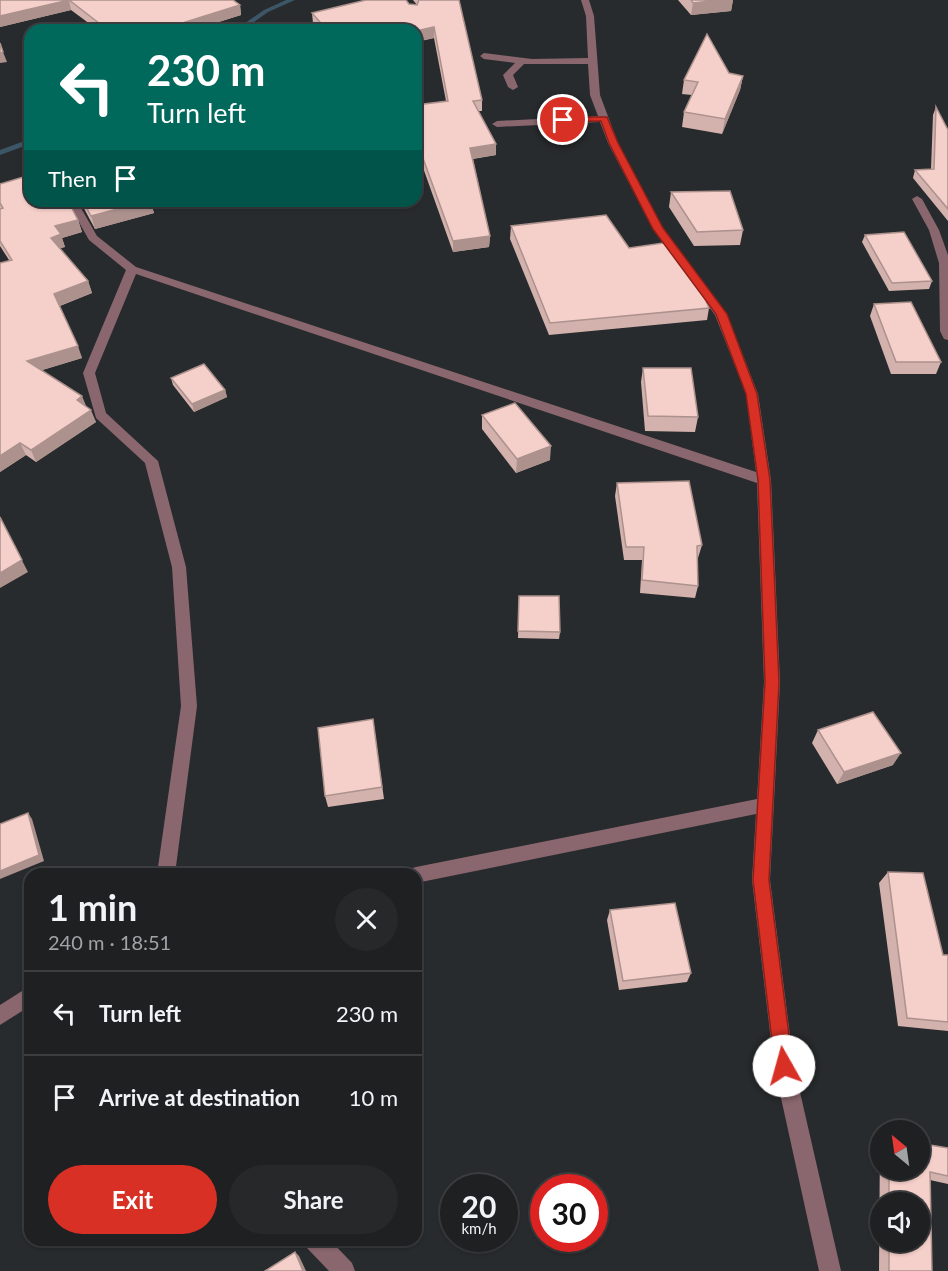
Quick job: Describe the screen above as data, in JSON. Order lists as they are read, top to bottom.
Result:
{
  "north": "top left",
  "page": {
    "turn": ["230 m", "Turn left"],
    "then": "Then",
    "heading": ["1 min", "240 m · 18:51"],
    "list": [
      {
        "name": "Turn left",
        "value": "230 m"
      },
      {
        "name": "Arrive at destination",
        "value": "10 m"
      }
    ],
    "buttons": ["Exit", "Share"],
    "speed": "20 km/h",
    "limit": "30"
  }
}
